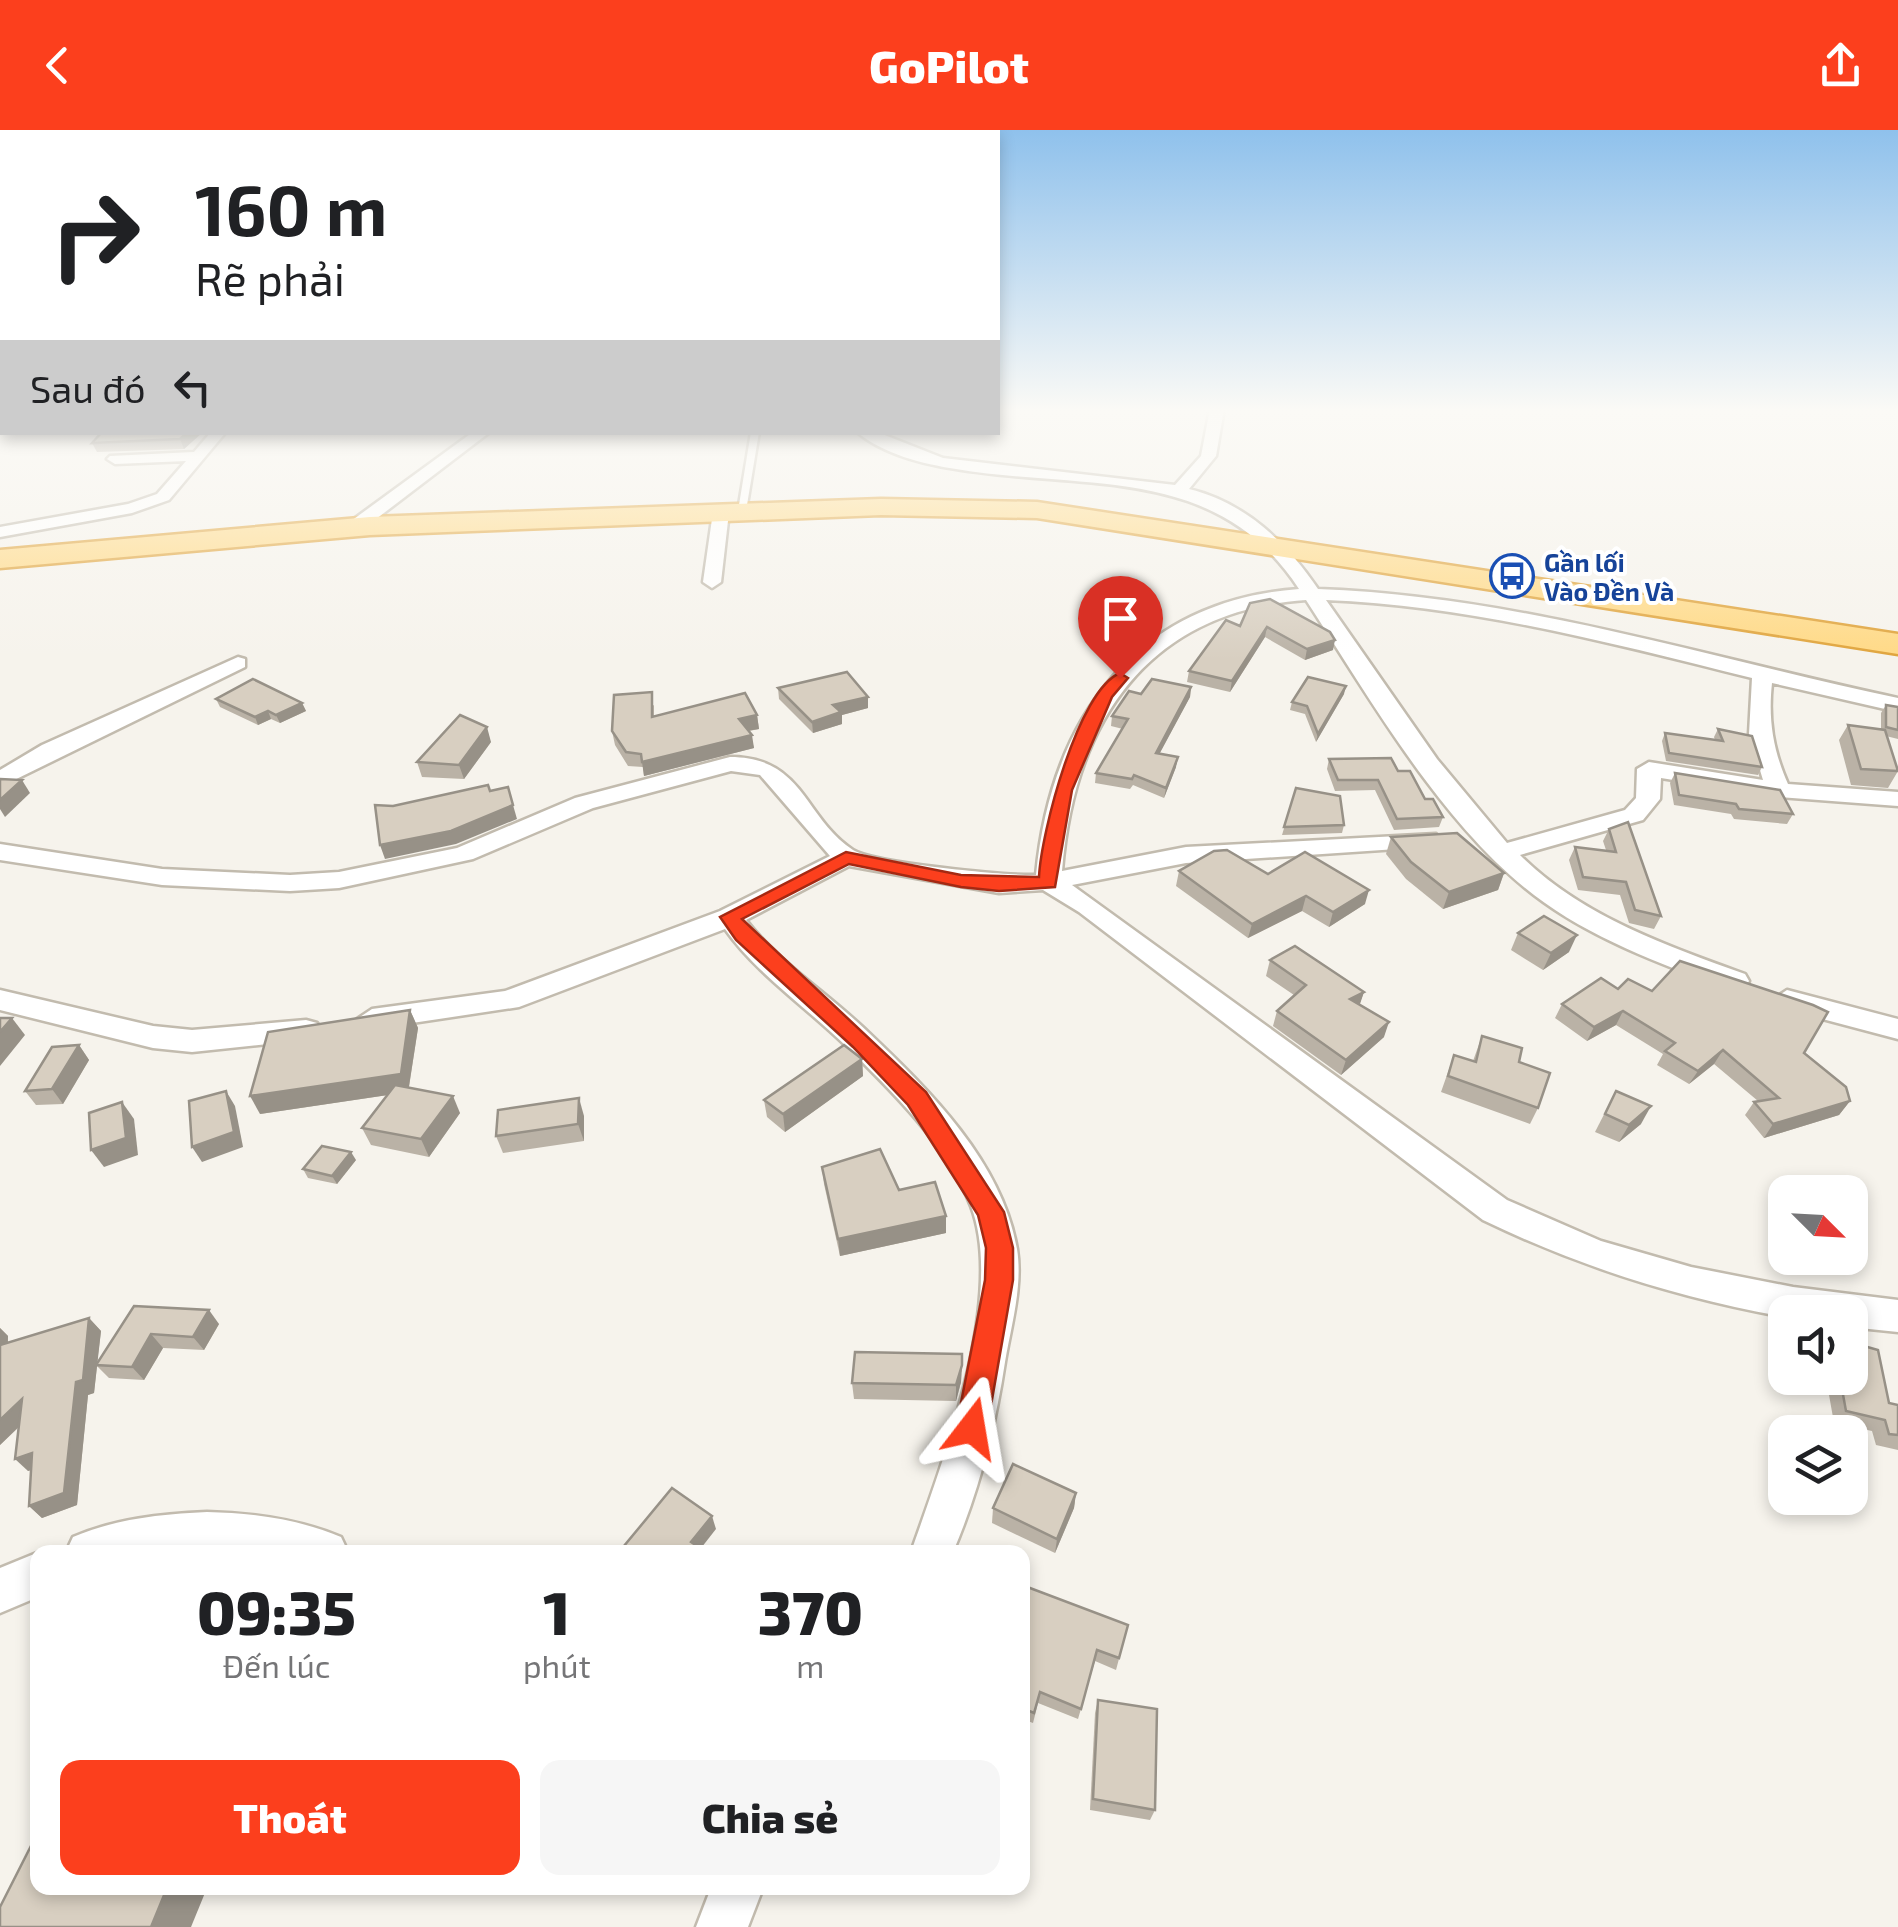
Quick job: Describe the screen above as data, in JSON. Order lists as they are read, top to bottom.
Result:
{
  "places": {
    "bus stop": ["Gần lối Vào Đền Và"]
  },
  "north": "bottom right",
  "page": {
    "header": "GoPilot",
    "turn": ["160 m", "Rẽ phải"],
    "then": "Sau đó",
    "eta": [
      "09:35",
      "Đến lúc",
      "1",
      "phút",
      "370",
      "m"
    ],
    "buttons": ["Thoát", "Chia sẻ"]
  }
}
